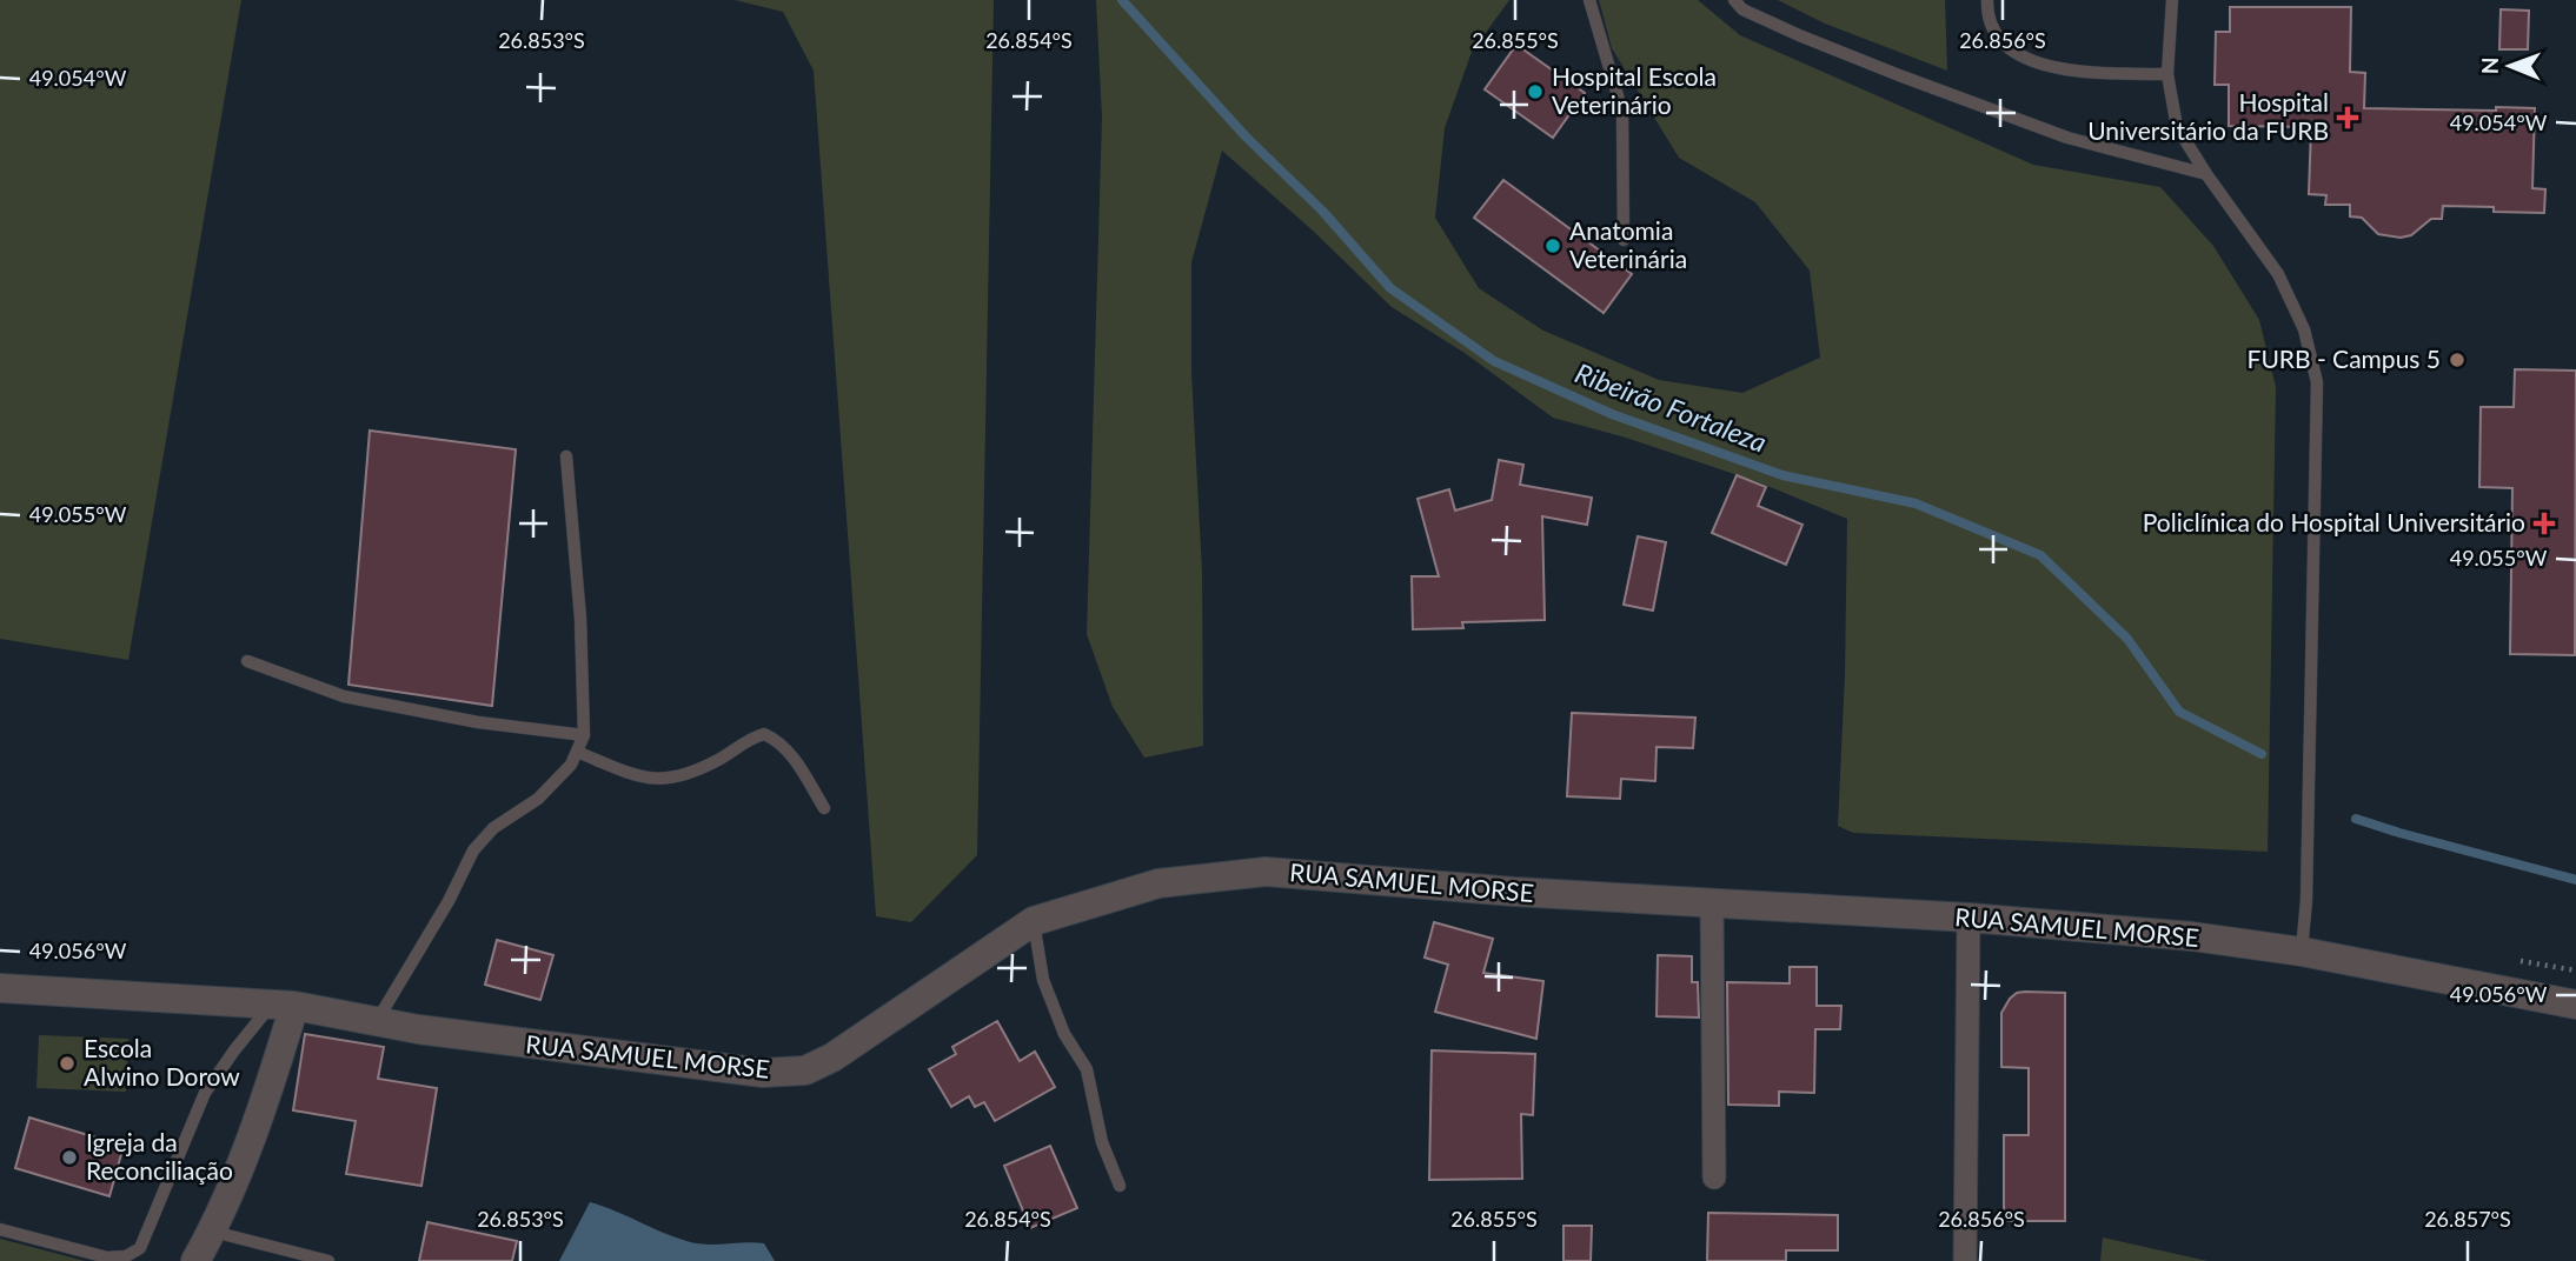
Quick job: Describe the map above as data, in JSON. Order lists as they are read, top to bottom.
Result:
{
  "streets": {
    "street": ["RUA SAMUEL MORSE"]
  },
  "water": ["Ribeirão Fortaleza"],
  "places": {
    "other": [
      "Hospital Escola Veterinário",
      "Anatomia Veterinária",
      "FURB - Campus 5",
      "Escola Alwino Dorow",
      "Igreja da Reconciliação"
    ],
    "health": ["Hospital Universitário da FURB", "Policlínica do Hospital Universitário"]
  },
  "north": "left",
  "coordinates": [
    "26.853°S",
    "26.854°S",
    "26.855°S",
    "26.856°S",
    "49.054°W",
    "49.055°W",
    "49.056°W",
    "26.857°S"
  ]
}
